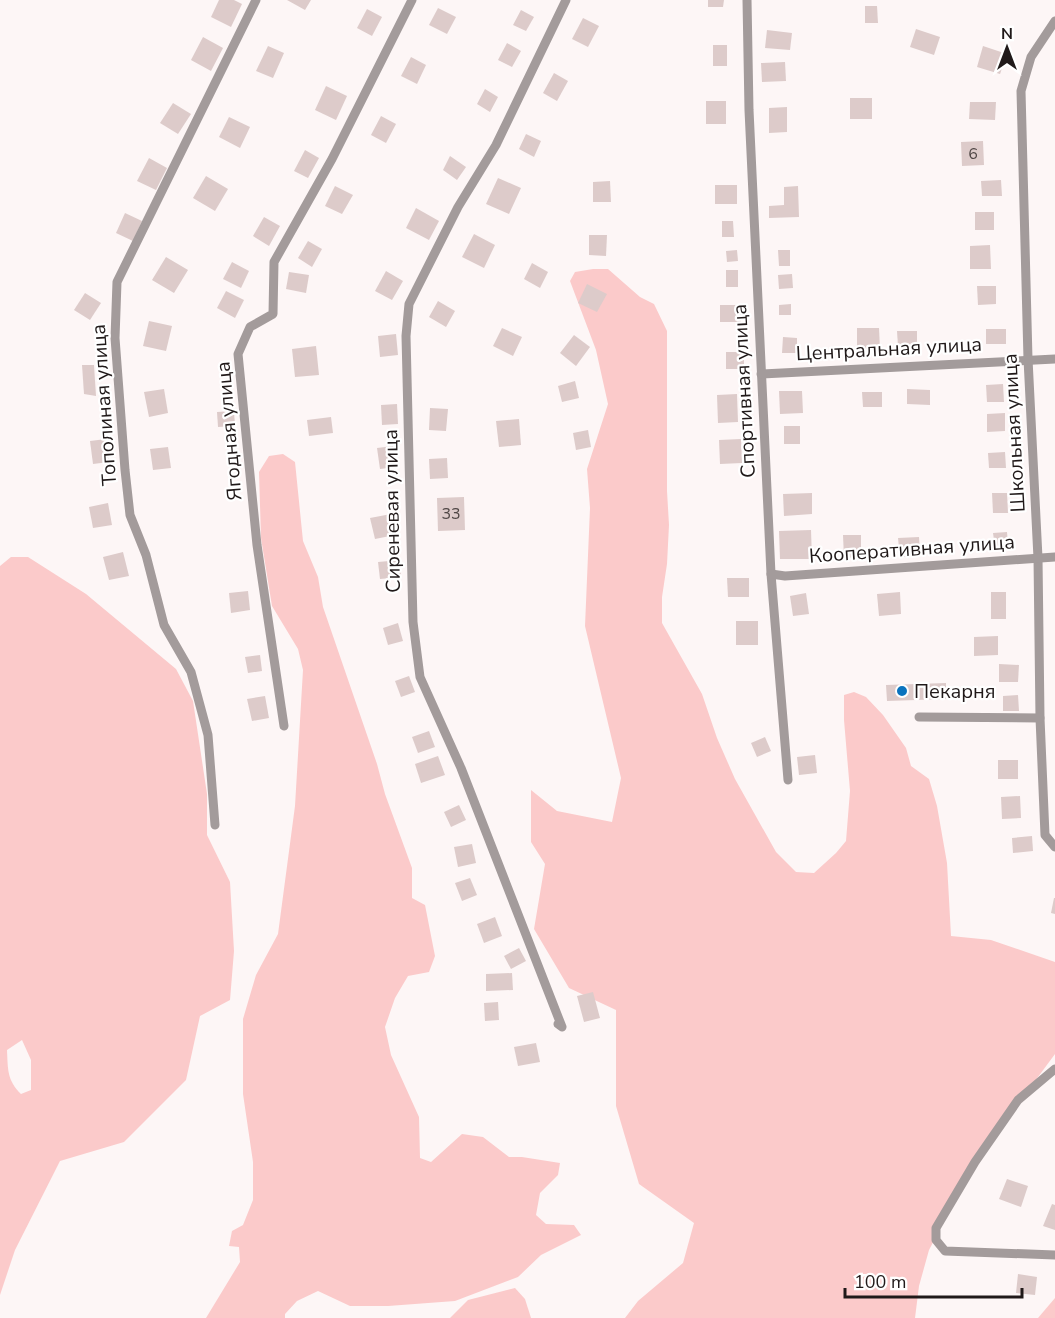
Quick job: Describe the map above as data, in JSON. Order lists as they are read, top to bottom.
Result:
{
  "streets": {
    "street": [
      "Центральная улица",
      "Спортивная улица",
      "Тополиная улица",
      "Ягодная улица",
      "Школьная улица",
      "Сиреневая улица",
      "Кооперативная улица"
    ]
  },
  "crossings": [
    ["Центральная улица", "Спортивная улица"],
    ["Центральная улица", "Школьная улица"],
    ["Спортивная улица", "Кооперативная улица"],
    ["Школьная улица", "Кооперативная улица"]
  ],
  "places": ["Пекарня"],
  "house_numbers": ["6", "33"],
  "scale_bar": "100 m",
  "north": "top"
}
